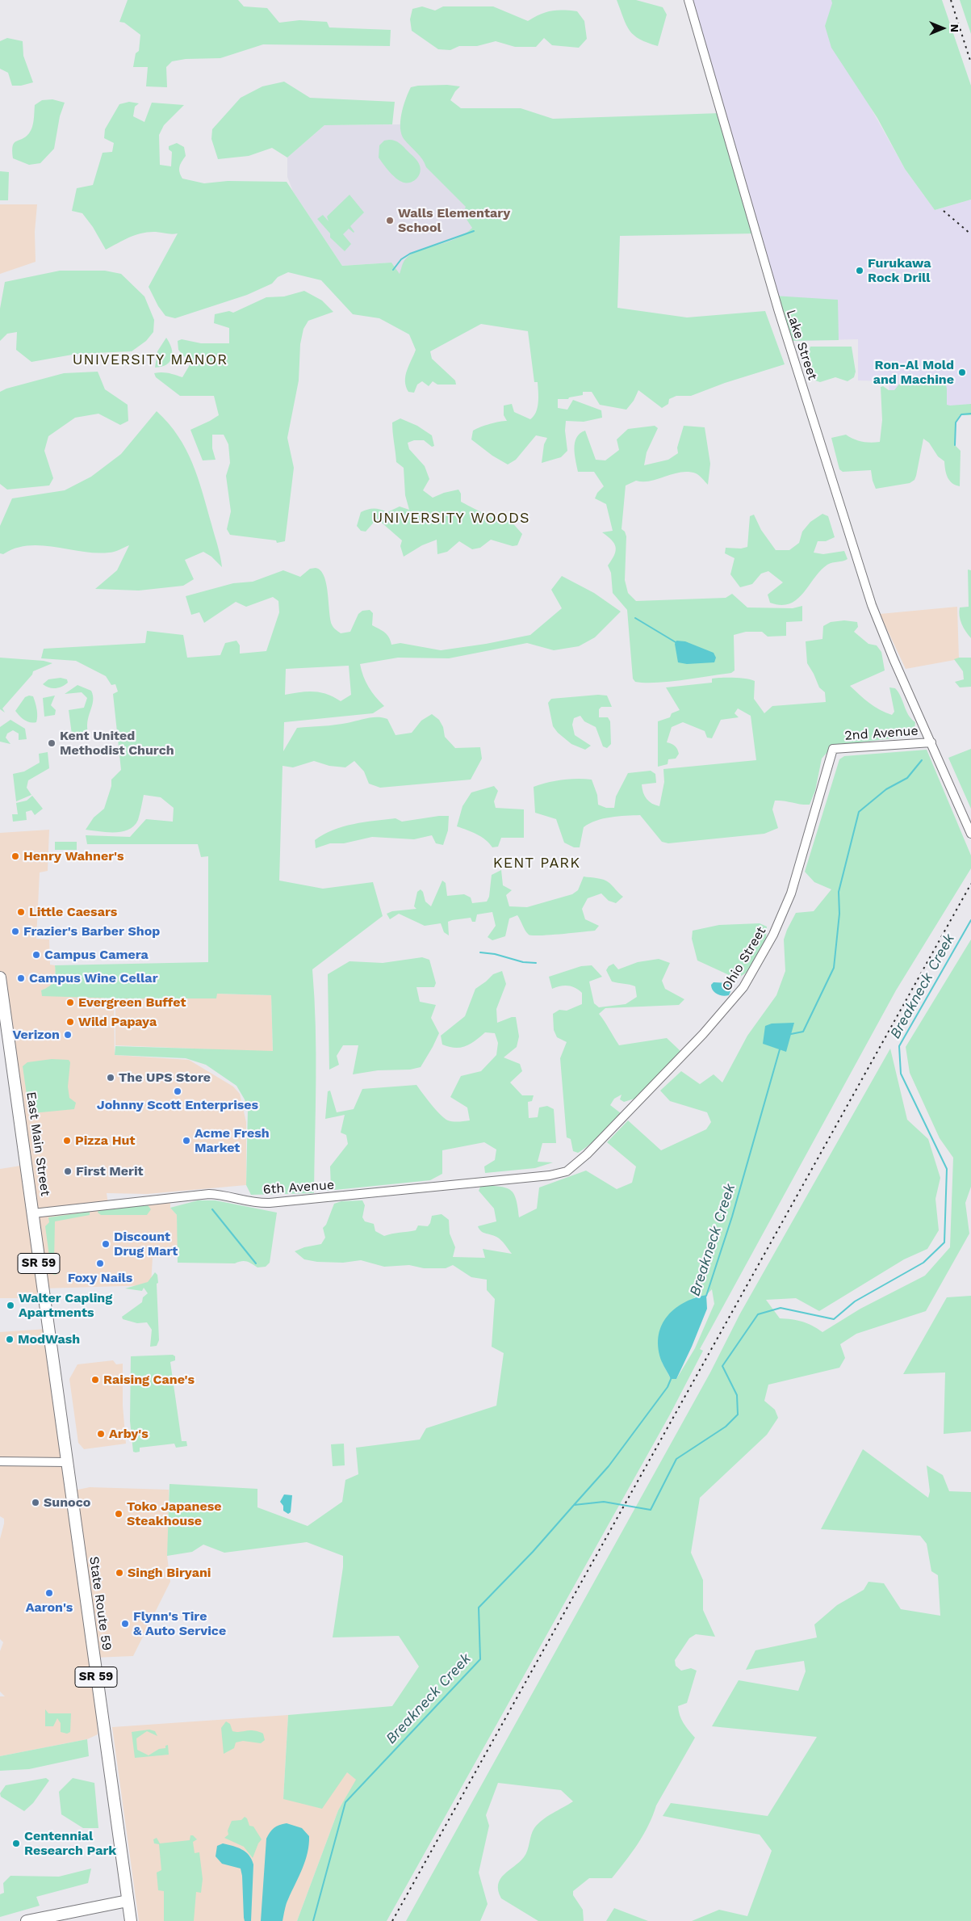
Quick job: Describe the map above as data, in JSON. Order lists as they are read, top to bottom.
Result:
{
  "streets": {
    "main road": ["East Main Street", "SR 59", "State Route 59"],
    "street": [
      "Lake Street",
      "2nd Avenue",
      "Ohio Street",
      "6th Avenue"
    ]
  },
  "crossings": [
    ["Lake Street", "2nd Avenue"],
    ["2nd Avenue", "Ohio Street"],
    ["Ohio Street", "6th Avenue"],
    ["East Main Street", "6th Avenue"],
    ["East Main Street", "State Route 59"]
  ],
  "districts": ["UNIVERSITY MANOR", "UNIVERSITY WOODS", "KENT PARK"],
  "water": ["Breakneck Creek"],
  "places": [
    "Walls Elementary School",
    "Furukawa Rock Drill",
    "Ron-Al Mold and Machine",
    "Kent United Methodist Church",
    "Henry Wahner's",
    "Little Caesars",
    "Frazier's Barber Shop",
    "Campus Camera",
    "Campus Wine Cellar",
    "Evergreen Buffet",
    "Wild Papaya",
    "Verizon",
    "The UPS Store",
    "Johnny Scott Enterprises",
    "Pizza Hut",
    "Acme Fresh Market",
    "First Merit",
    "Discount Drug Mart",
    "Foxy Nails",
    "Walter Capling Apartments",
    "ModWash",
    "Raising Cane's",
    "Arby's",
    "Sunoco",
    "Toko Japanese Steakhouse",
    "Singh Biryani",
    "Aaron's",
    "Flynn's Tire & Auto Service",
    "Centennial Research Park"
  ],
  "north": "right"
}
